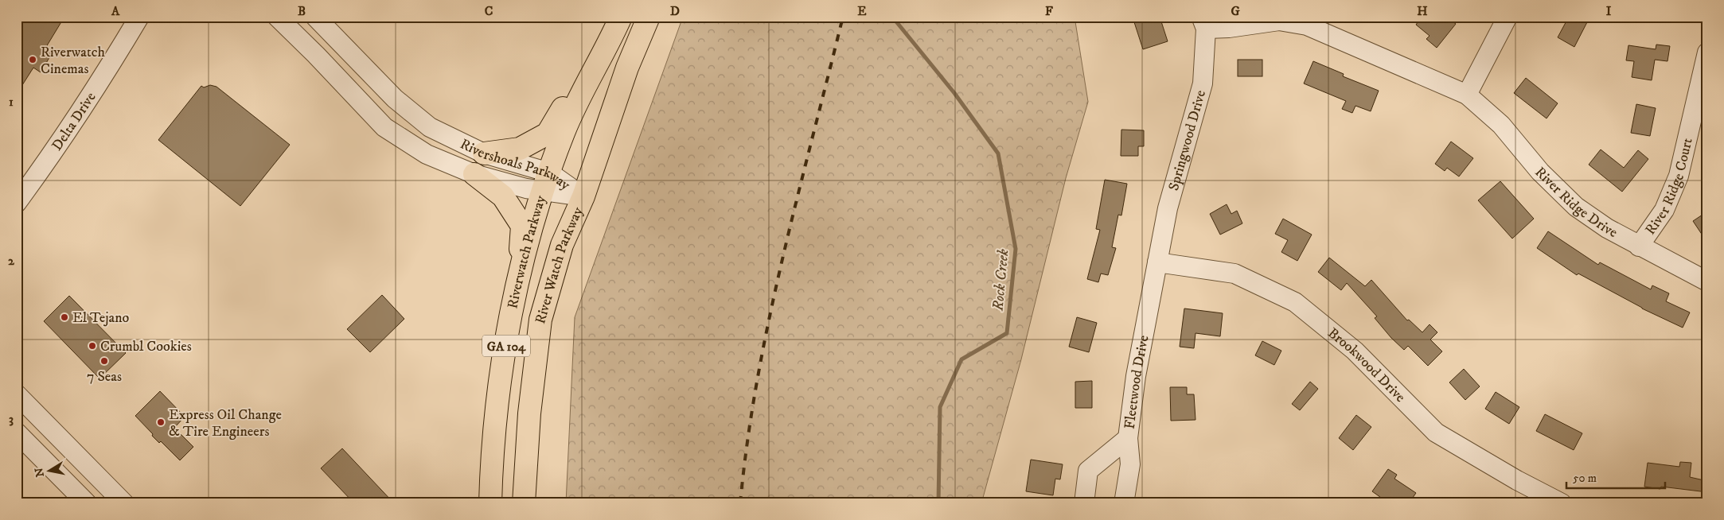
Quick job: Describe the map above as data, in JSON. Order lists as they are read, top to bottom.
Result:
{
  "streets": {
    "main road": ["Riverwatch Parkway", "River Watch Parkway", "GA 104"],
    "street": [
      "Delta Drive",
      "Springwood Drive",
      "Rivershoals Parkway",
      "River Ridge Court",
      "River Ridge Drive",
      "Brookwood Drive",
      "Fleetwood Drive"
    ]
  },
  "crossings": [
    ["Springwood Drive", "River Ridge Drive"],
    ["Springwood Drive", "Brookwood Drive"],
    ["Springwood Drive", "Fleetwood Drive"],
    ["Rivershoals Parkway", "Riverwatch Parkway"],
    ["Rivershoals Parkway", "River Watch Parkway"],
    ["Rivershoals Parkway", "GA 104"],
    ["River Ridge Court", "River Ridge Drive"],
    ["River Watch Parkway", "GA 104"],
    ["Brookwood Drive", "Fleetwood Drive"]
  ],
  "water": ["Rock Creek"],
  "places": [
    "Riverwatch Cinemas",
    "El Tejano",
    "Crumbl Cookies",
    "7 Seas",
    "Express Oil Change & Tire Engineers"
  ],
  "scale_bar": "50 m",
  "north": "left",
  "grid": {
    "columns": [
      "A",
      "B",
      "C",
      "D",
      "E",
      "F",
      "G",
      "H",
      "I"
    ],
    "rows": ["1", "2", "3"]
  }
}
